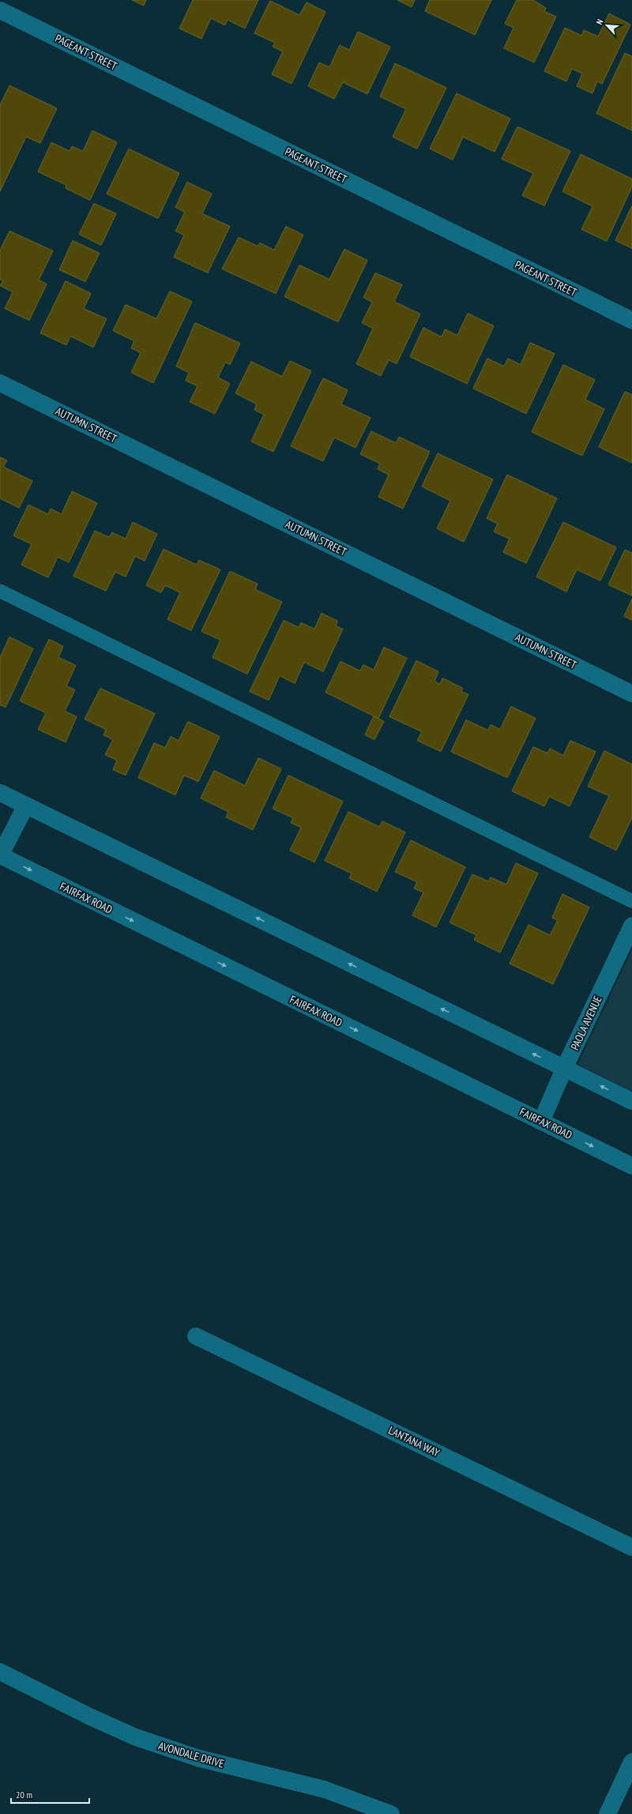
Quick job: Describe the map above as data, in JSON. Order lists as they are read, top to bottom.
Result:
{
  "streets": {
    "street": [
      "PAGEANT STREET",
      "AUTUMN STREET",
      "FAIRFAX ROAD",
      "PAOLA AVENUE",
      "LANTANA WAY",
      "AVONDALE DRIVE"
    ]
  },
  "crossings": [
    ["FAIRFAX ROAD", "PAOLA AVENUE"]
  ],
  "scale_bar": "20 m",
  "north": "top left"
}
